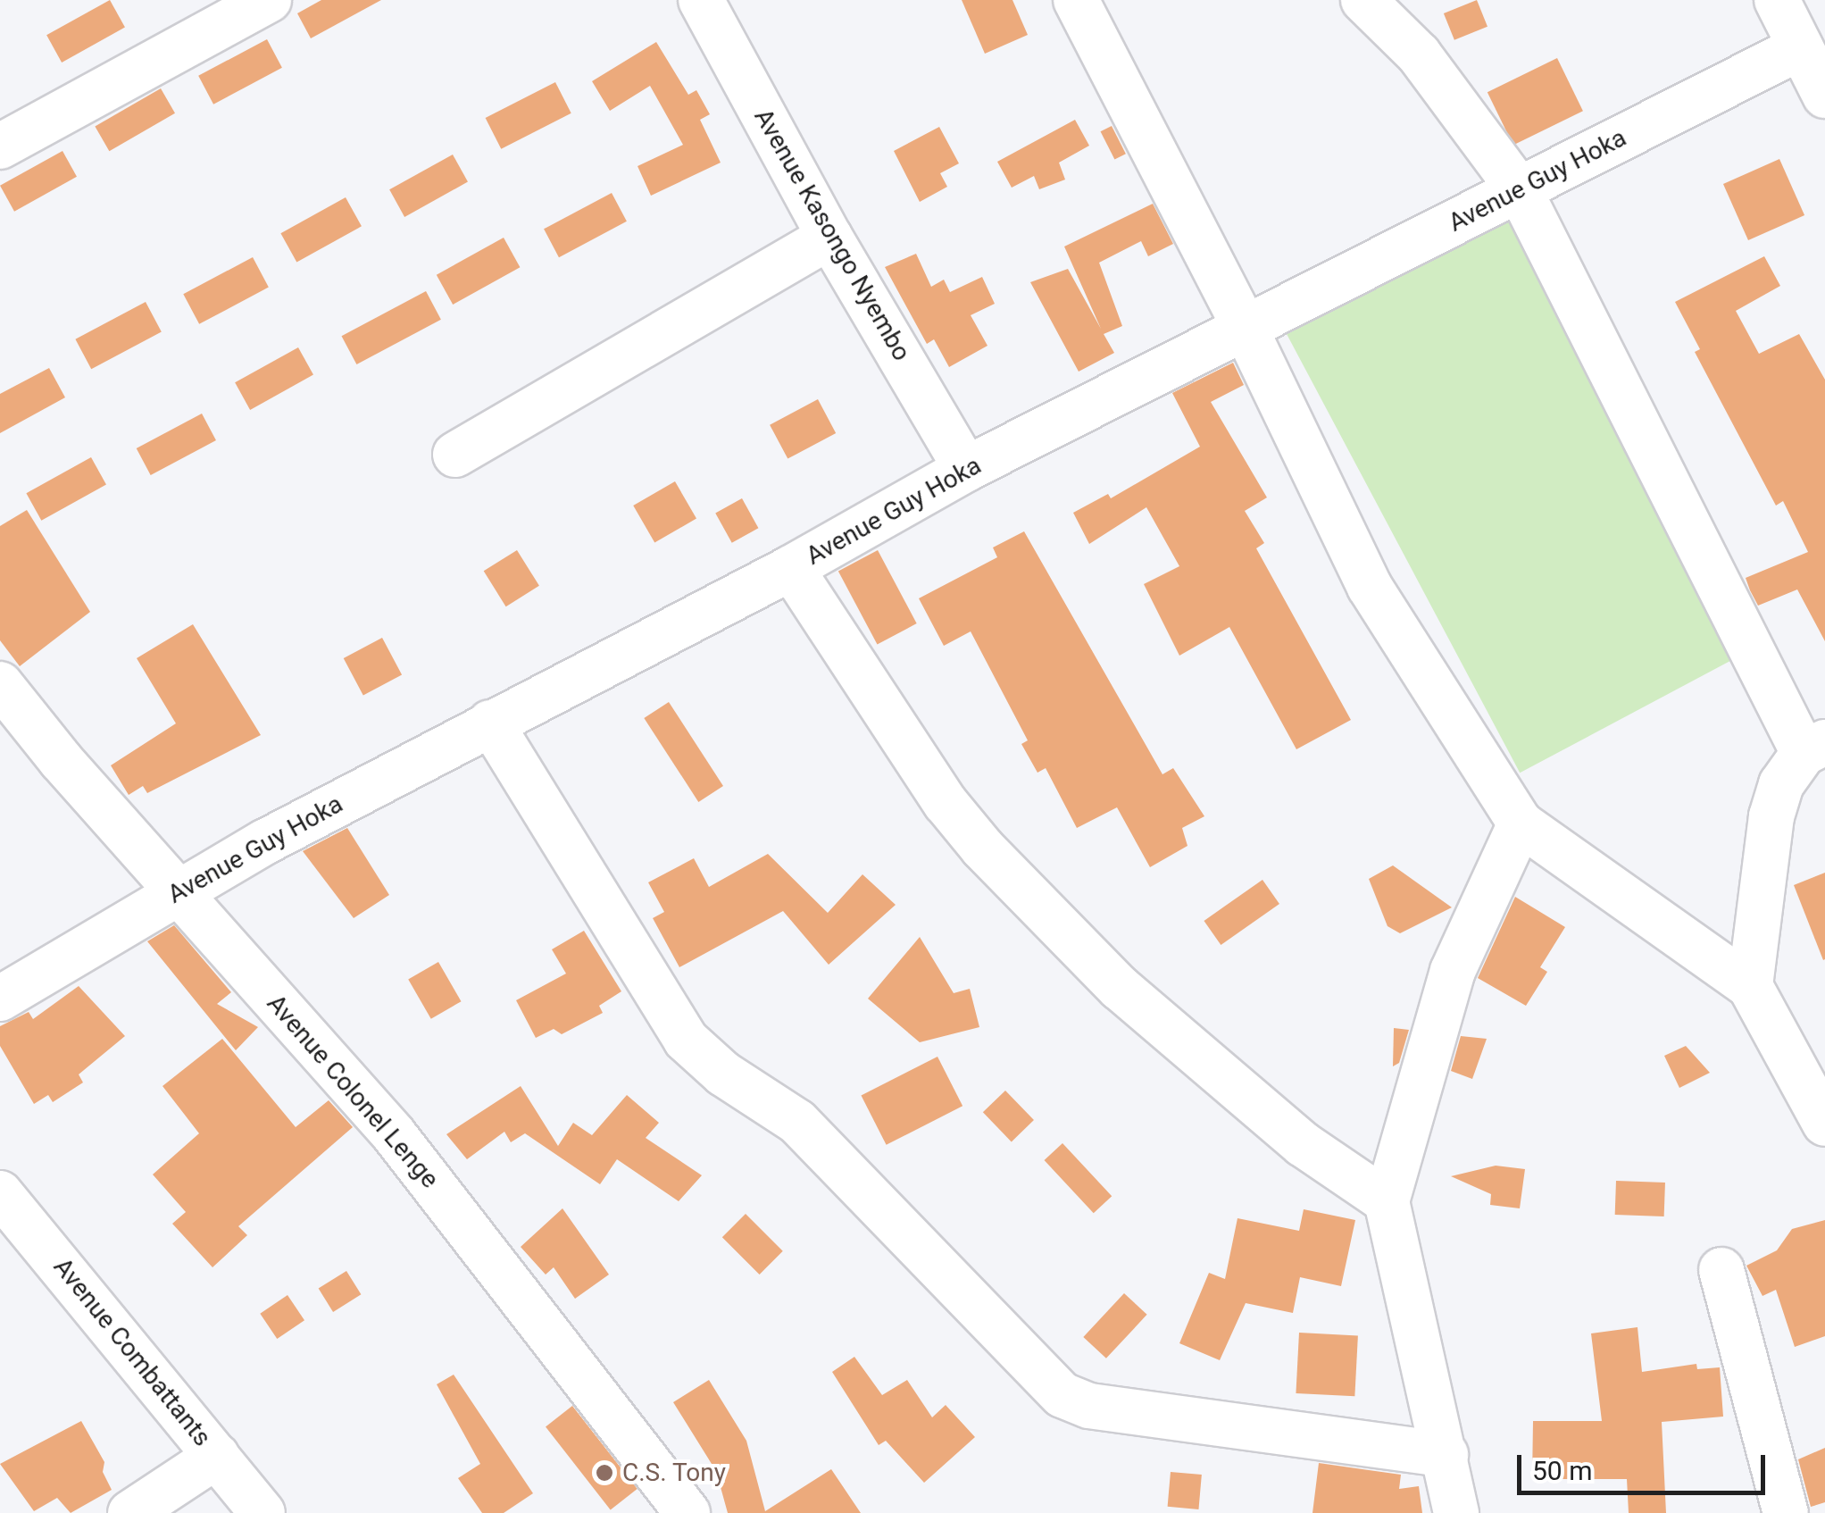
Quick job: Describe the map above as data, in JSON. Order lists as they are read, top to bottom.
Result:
{
  "streets": {
    "street": [
      "Avenue Guy Hoka",
      "Avenue Kasongo Nyembo",
      "Avenue Colonel Lenge",
      "Avenue Combattants"
    ]
  },
  "crossings": [
    ["Avenue Guy Hoka", "Avenue Kasongo Nyembo"],
    ["Avenue Guy Hoka", "Avenue Colonel Lenge"]
  ],
  "places": ["C.S. Tony"],
  "scale_bar": "50 m"
}
